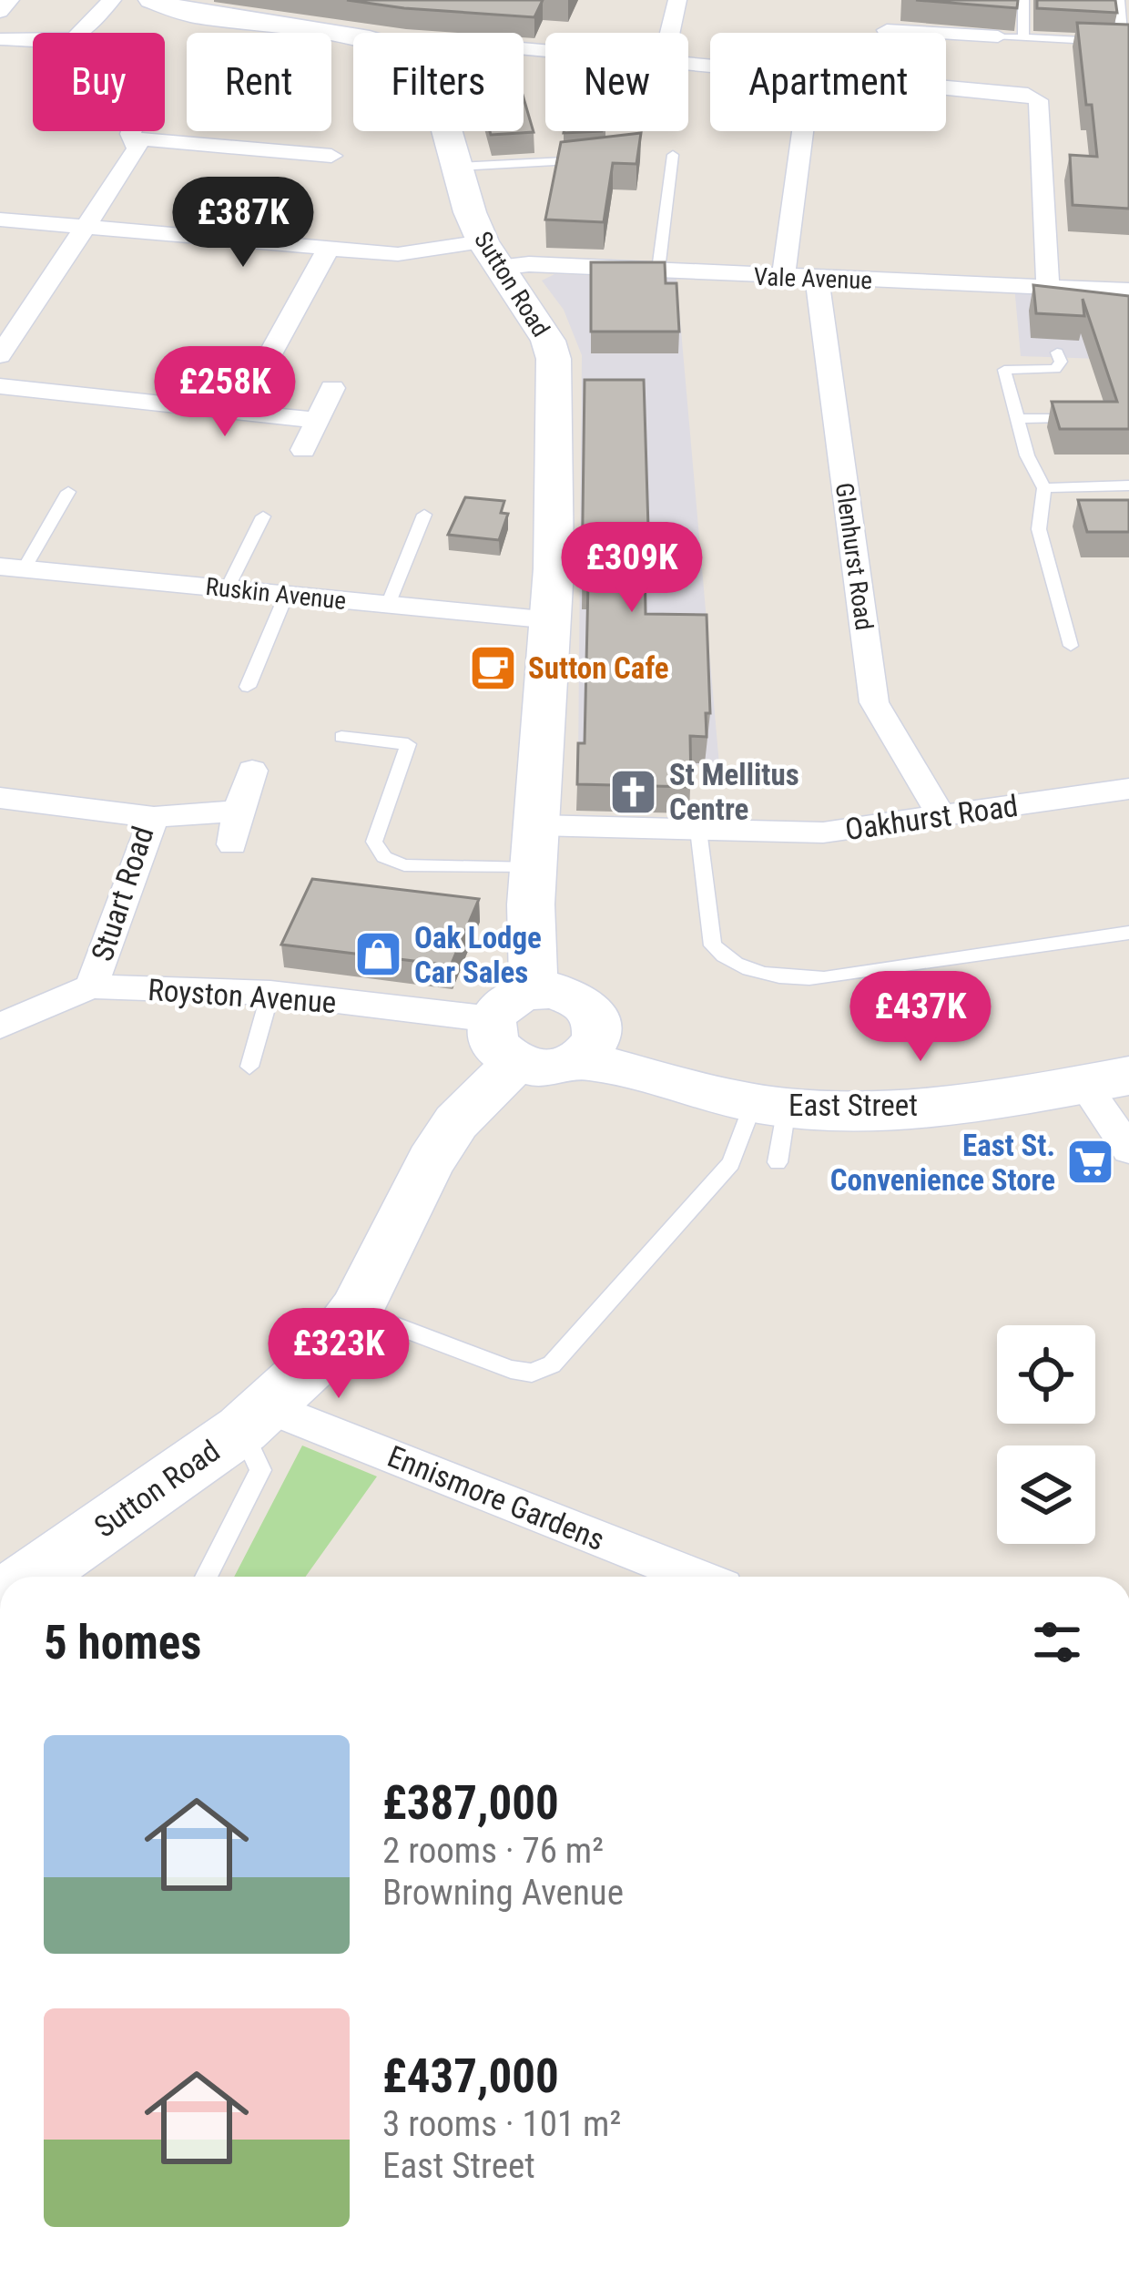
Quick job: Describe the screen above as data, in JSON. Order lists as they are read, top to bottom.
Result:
{
  "streets": {
    "main road": ["Sutton Road", "East Street"],
    "street": [
      "Vale Avenue",
      "Glenhurst Road",
      "Ruskin Avenue",
      "Oakhurst Road",
      "Stuart Road",
      "Royston Avenue",
      "Ennismore Gardens"
    ]
  },
  "crossings": [
    ["Vale Avenue", "Sutton Road"],
    ["Vale Avenue", "Glenhurst Road"],
    ["Sutton Road", "Ruskin Avenue"],
    ["Sutton Road", "Oakhurst Road"],
    ["Sutton Road", "Royston Avenue"],
    ["Sutton Road", "East Street"],
    ["Sutton Road", "Ennismore Gardens"],
    ["Glenhurst Road", "Oakhurst Road"],
    ["Stuart Road", "Royston Avenue"],
    ["Royston Avenue", "East Street"]
  ],
  "places": {
    "cafe": ["Sutton Cafe"],
    "church": ["St Mellitus Centre"],
    "shop": ["Oak Lodge Car Sales"],
    "supermarket": ["East St. Convenience Store"]
  },
  "page": {
    "chip": [
      "Buy",
      "Rent",
      "Filters",
      "New",
      "Apartment"
    ],
    "price": [
      "£387K",
      "£258K",
      "£309K",
      "£437K",
      "£323K"
    ],
    "heading": "5 homes",
    "list": [
      {
        "name": "£387,000",
        "note": "2 rooms · 76 m² · Browning Avenue"
      },
      {
        "name": "£437,000",
        "note": "3 rooms · 101 m² · East Street"
      }
    ]
  }
}
